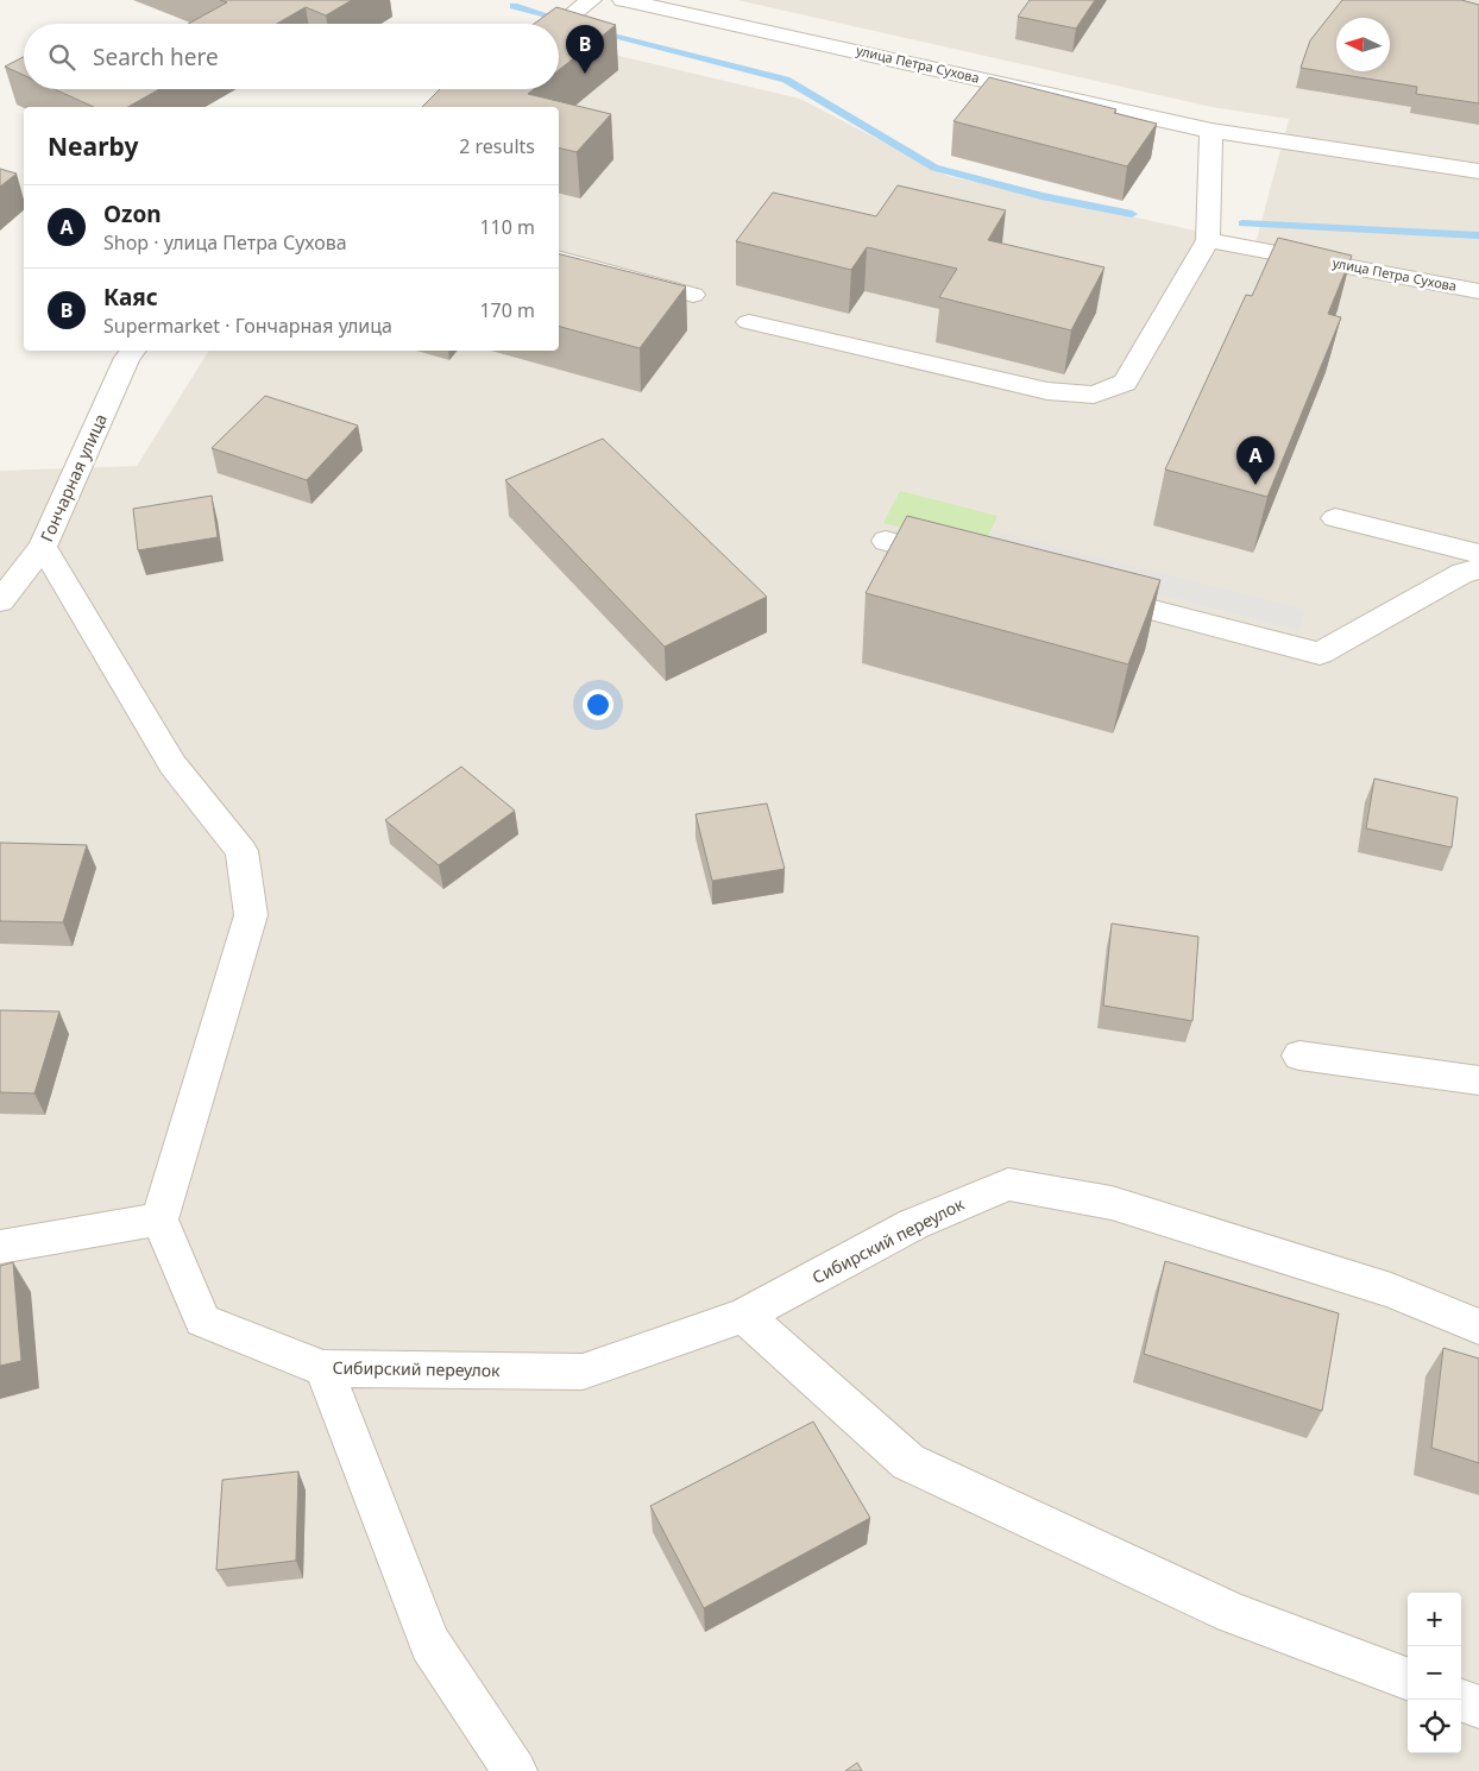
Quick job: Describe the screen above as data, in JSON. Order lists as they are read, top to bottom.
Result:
{
  "streets": {
    "street": ["улица Петра Сухова", "Гончарная улица", "Сибирский переулок"]
  },
  "north": "left",
  "page": {
    "search": "Search here",
    "pins": ["B", "A"],
    "heading": ["Nearby", "2 results"],
    "list": [
      {
        "mark": "A",
        "name": "Ozon",
        "note": "Shop · улица Петра Сухова",
        "value": "110 m"
      },
      {
        "mark": "B",
        "name": "Каяс",
        "note": "Supermarket · Гончарная улица",
        "value": "170 m"
      }
    ],
    "map_buttons": ["+", "−"]
  }
}
